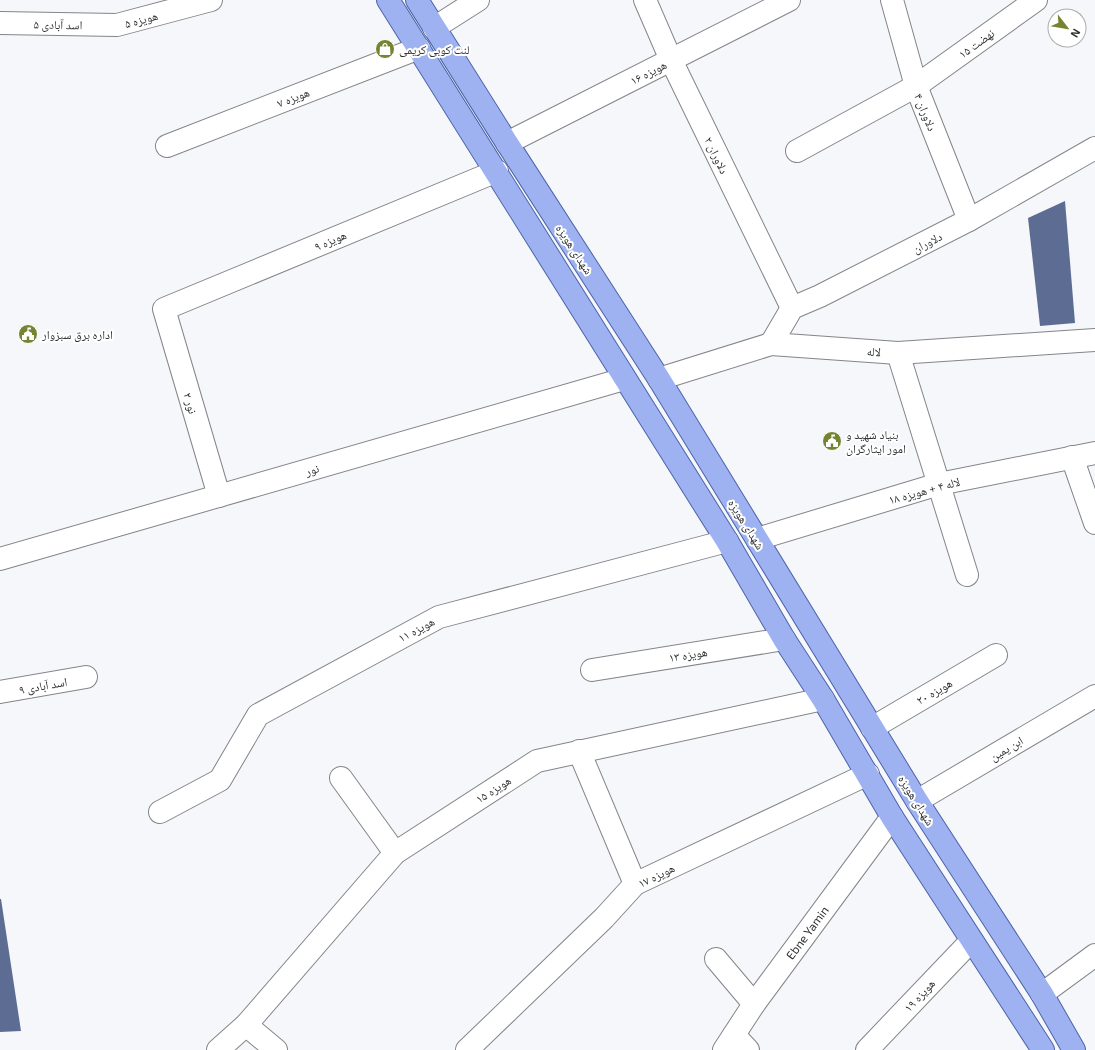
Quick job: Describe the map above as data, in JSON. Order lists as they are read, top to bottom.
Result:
{
  "streets": {
    "main road": ["شهدای هویزه"],
    "street": [
      "هویزه ۵",
      "اسد آبادی ۵",
      "نهضت ۱۵",
      "هویزه ۱۶",
      "هویزه ۷",
      "دلاوران ۴",
      "دلاوران ۲",
      "هویزه ۹",
      "دلاوران",
      "لاله",
      "نور ۲",
      "نور",
      "لاله ۴ + هویزه ۱۸",
      "هویزه ۱۱",
      "هویزه ۱۳",
      "اسد آبادی ۹",
      "هویزه ۲۰",
      "ابن یمین",
      "هویزه ۱۵",
      "هویزه ۱۷",
      "Ebne Yamin",
      "هویزه ۱۹"
    ]
  },
  "crossings": [
    ["هویزه ۵", "اسد آبادی ۵"],
    ["نهضت ۱۵", "دلاوران ۴"],
    ["هویزه ۱۶", "دلاوران ۲"],
    ["هویزه ۱۶", "شهدای هویزه"],
    ["دلاوران ۴", "دلاوران"],
    ["دلاوران ۲", "دلاوران"],
    ["هویزه ۹", "نور ۲"],
    ["شهدای هویزه", "لاله"],
    ["شهدای هویزه", "لاله ۴ + هویزه ۱۸"],
    ["شهدای هویزه", "هویزه ۲۰"],
    ["شهدای هویزه", "ابن یمین"],
    ["نور ۲", "نور"]
  ],
  "places": {
    "shop": ["لنت کوبی کریمی"],
    "public building": ["اداره برق سبزوار", "بنیاد شهید و امور ایثارگران"]
  },
  "north": "bottom right"
}
